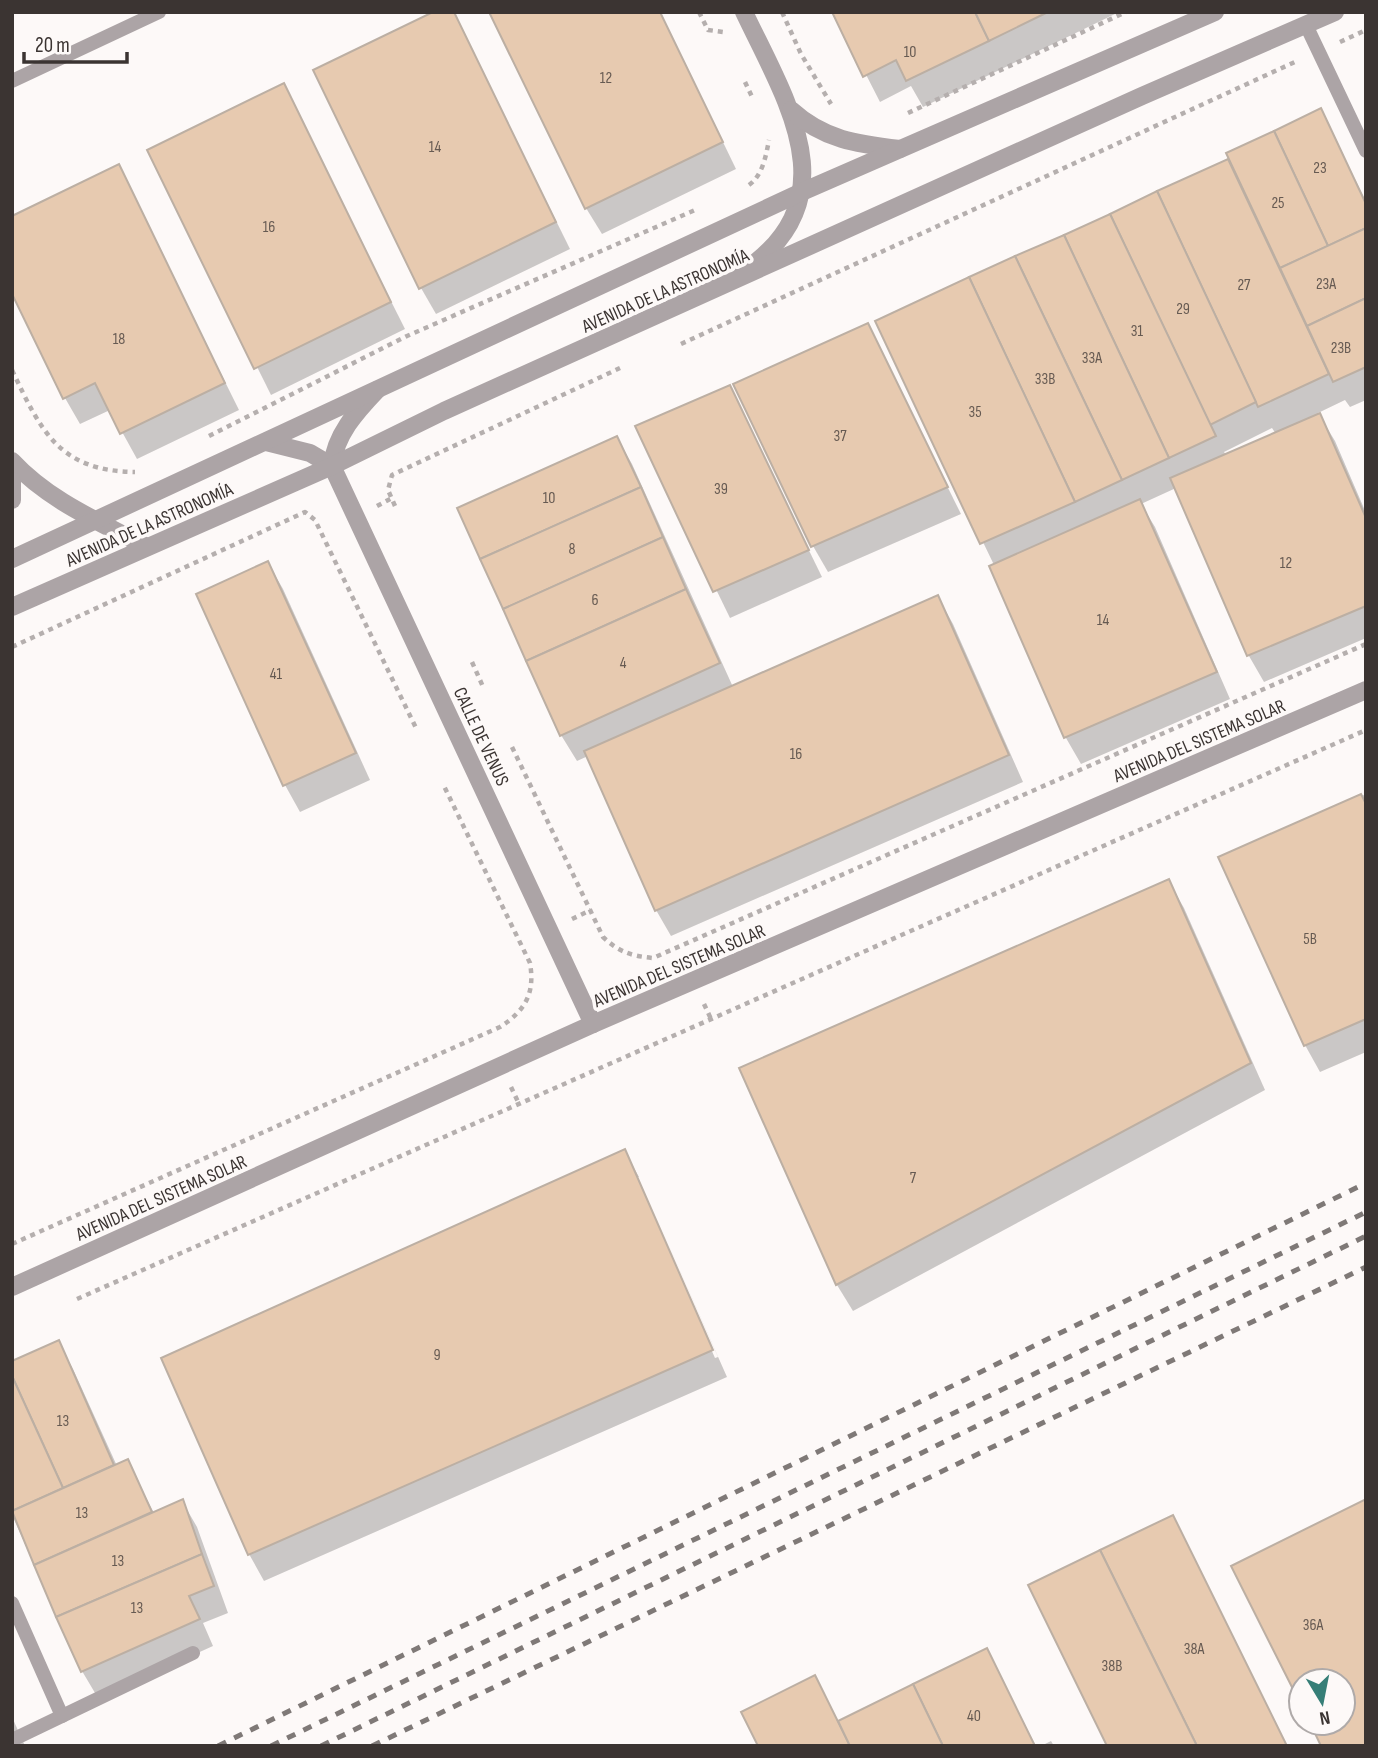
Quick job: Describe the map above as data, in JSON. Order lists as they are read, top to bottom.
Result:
{
  "streets": {
    "street": ["AVENIDA DE LA ASTRONOMÍA", "CALLE DE VENUS", "AVENIDA DEL SISTEMA SOLAR"]
  },
  "crossings": [
    ["AVENIDA DE LA ASTRONOMÍA", "CALLE DE VENUS"],
    ["CALLE DE VENUS", "AVENIDA DEL SISTEMA SOLAR"]
  ],
  "house_numbers": [
    "10",
    "12",
    "14",
    "23",
    "25",
    "16",
    "23A",
    "27",
    "29",
    "31",
    "18",
    "23B",
    "33A",
    "33B",
    "35",
    "37",
    "39",
    "10",
    "8",
    "12",
    "6",
    "14",
    "4",
    "41",
    "16",
    "5B",
    "7",
    "9",
    "13",
    "13",
    "13",
    "13",
    "36A",
    "38A",
    "38B",
    "40"
  ],
  "scale_bar": "20 m",
  "north": "bottom"
}
